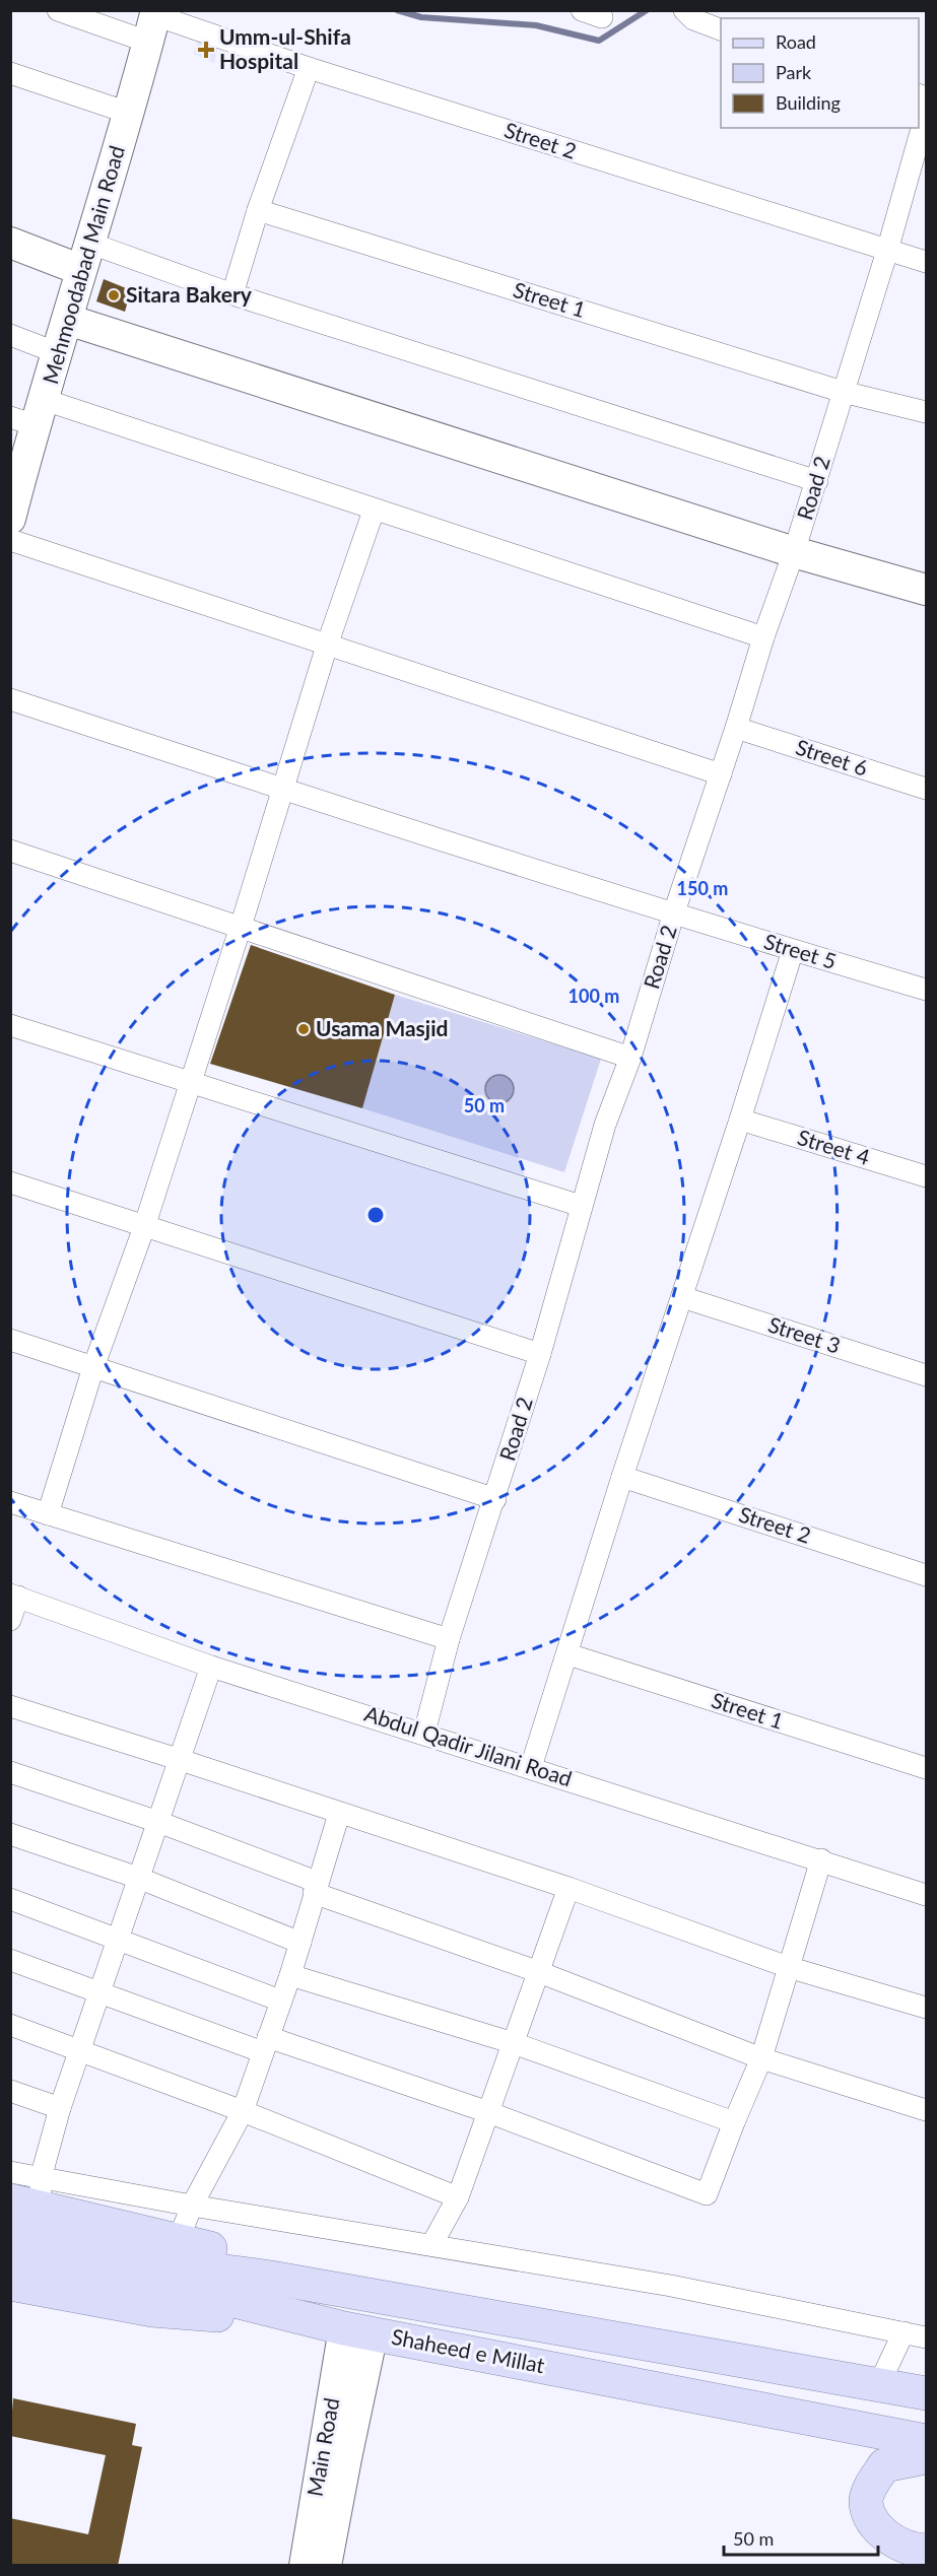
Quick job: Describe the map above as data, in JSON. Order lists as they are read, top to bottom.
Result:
{
  "streets": {
    "main road": ["Mehmoodabad Main Road", "Shaheed e Millat", "Main Road"],
    "street": [
      "Street 2",
      "Street 1",
      "Road 2",
      "Street 6",
      "Street 5",
      "Street 4",
      "Street 3",
      "Abdul Qadir Jilani Road"
    ]
  },
  "crossings": [
    ["Street 2", "Mehmoodabad Main Road"],
    ["Street 2", "Road 2"],
    ["Street 1", "Road 2"],
    ["Road 2", "Street 6"],
    ["Road 2", "Street 5"],
    ["Road 2", "Abdul Qadir Jilani Road"],
    ["Shaheed e Millat", "Main Road"]
  ],
  "places": {
    "health": ["Umm-ul-Shifa Hospital"],
    "other": ["Sitara Bakery", "Usama Masjid"]
  },
  "legend": ["Road", "Park", "Building"],
  "scale_bar": "50 m",
  "rings": ["150 m", "100 m", "50 m"]
}
